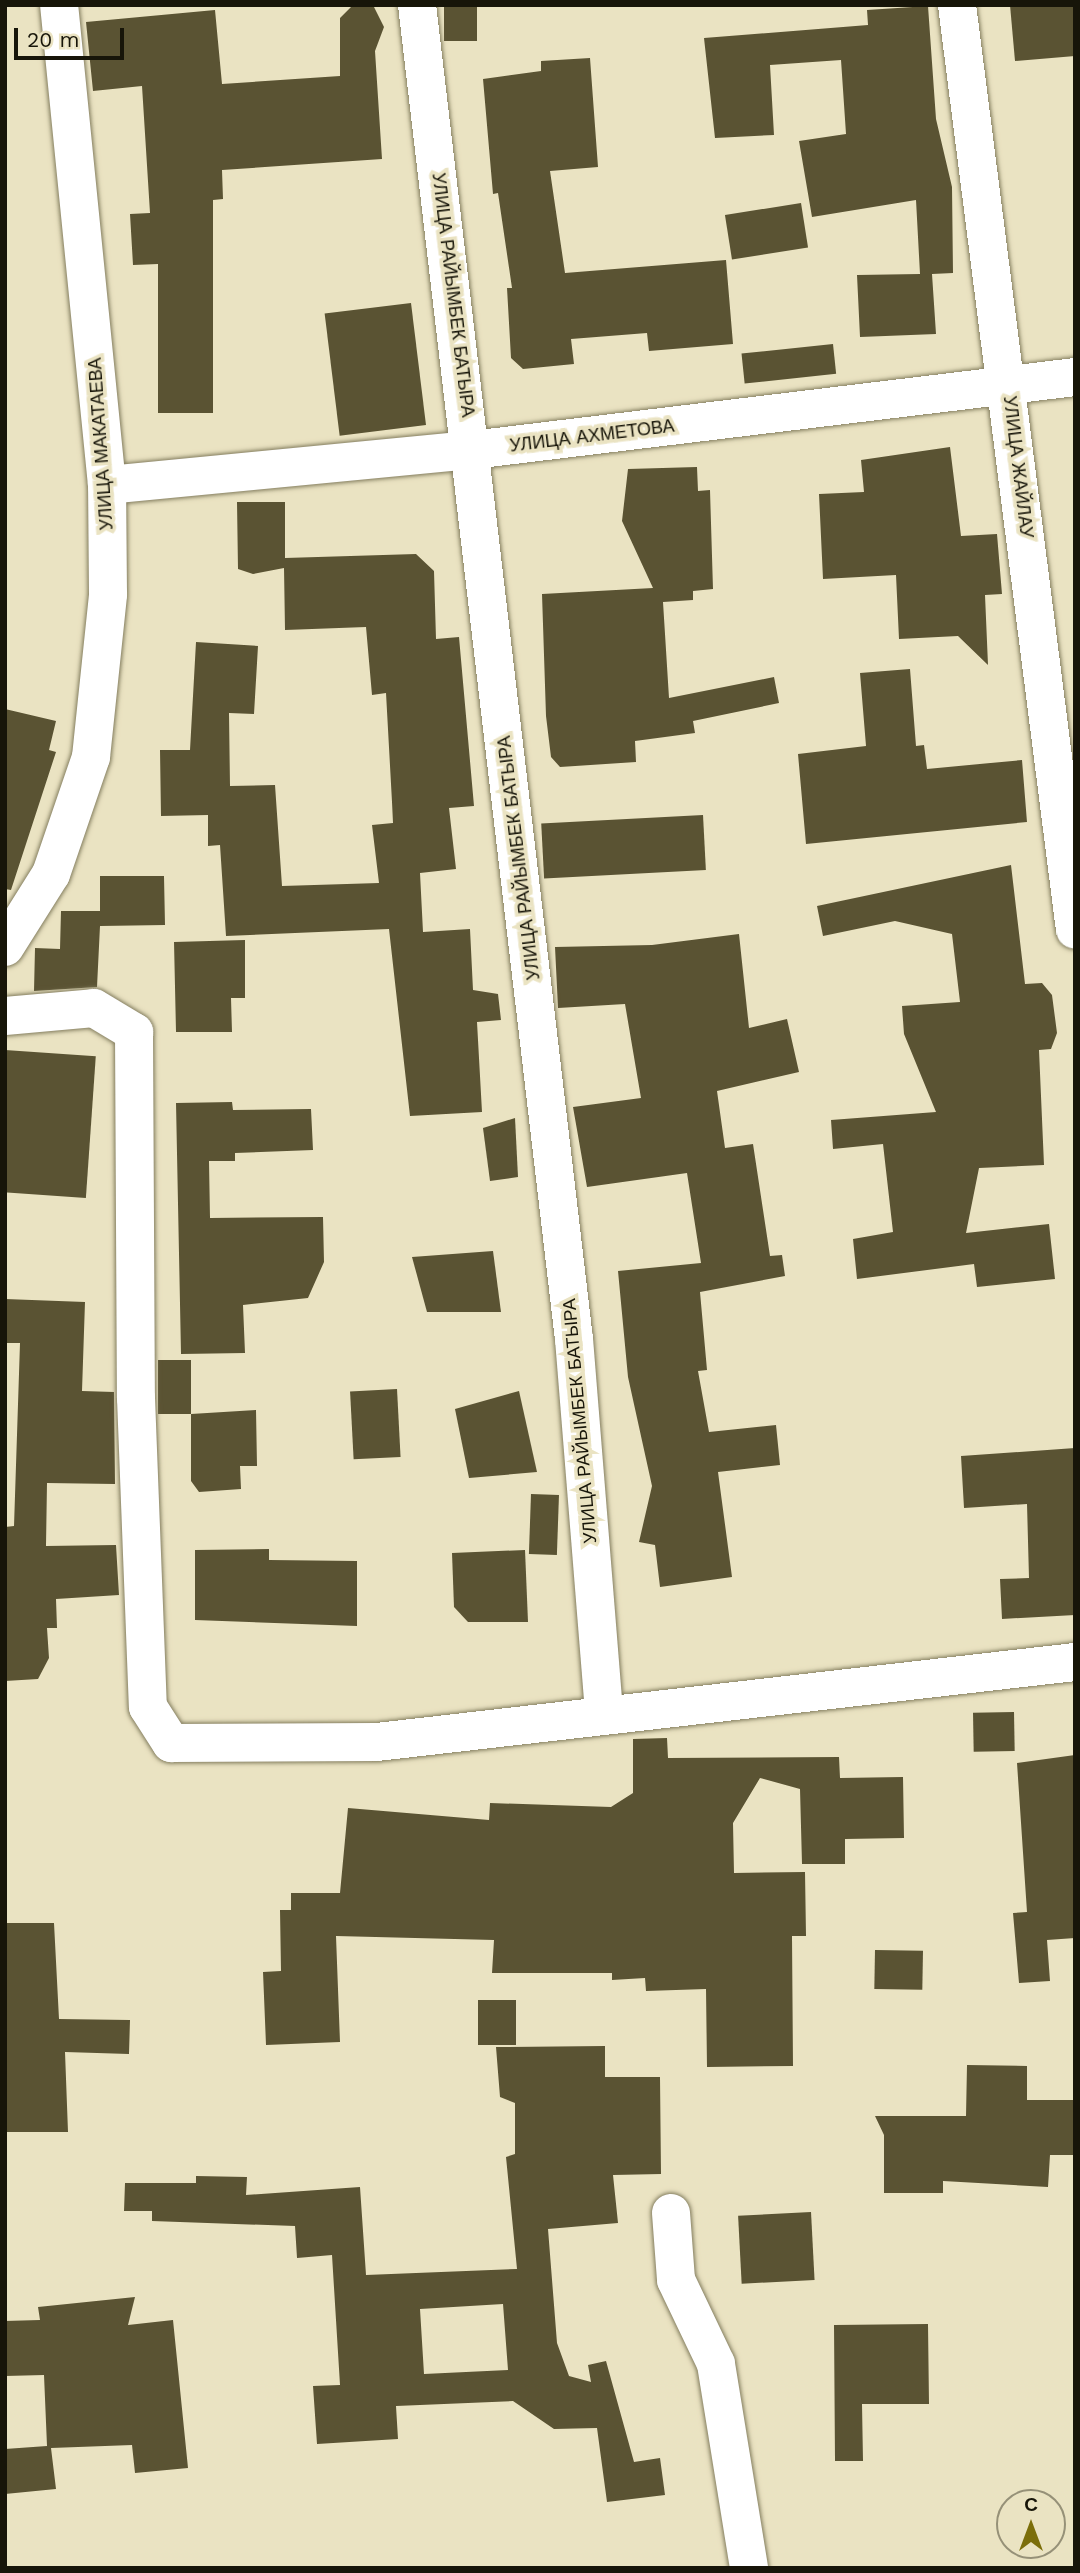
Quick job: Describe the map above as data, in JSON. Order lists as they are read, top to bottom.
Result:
{
  "streets": {
    "street": [
      "УЛИЦА РАЙЫМБЕК БАТЫРА",
      "УЛИЦА АХМЕТОВА",
      "УЛИЦА МАКАТАЕВА",
      "УЛИЦА ЖАЙЛАУ"
    ]
  },
  "crossings": [
    ["УЛИЦА РАЙЫМБЕК БАТЫРА", "УЛИЦА АХМЕТОВА"],
    ["УЛИЦА АХМЕТОВА", "УЛИЦА МАКАТАЕВА"],
    ["УЛИЦА АХМЕТОВА", "УЛИЦА ЖАЙЛАУ"]
  ],
  "scale_bar": "20 m",
  "north": "top"
}
